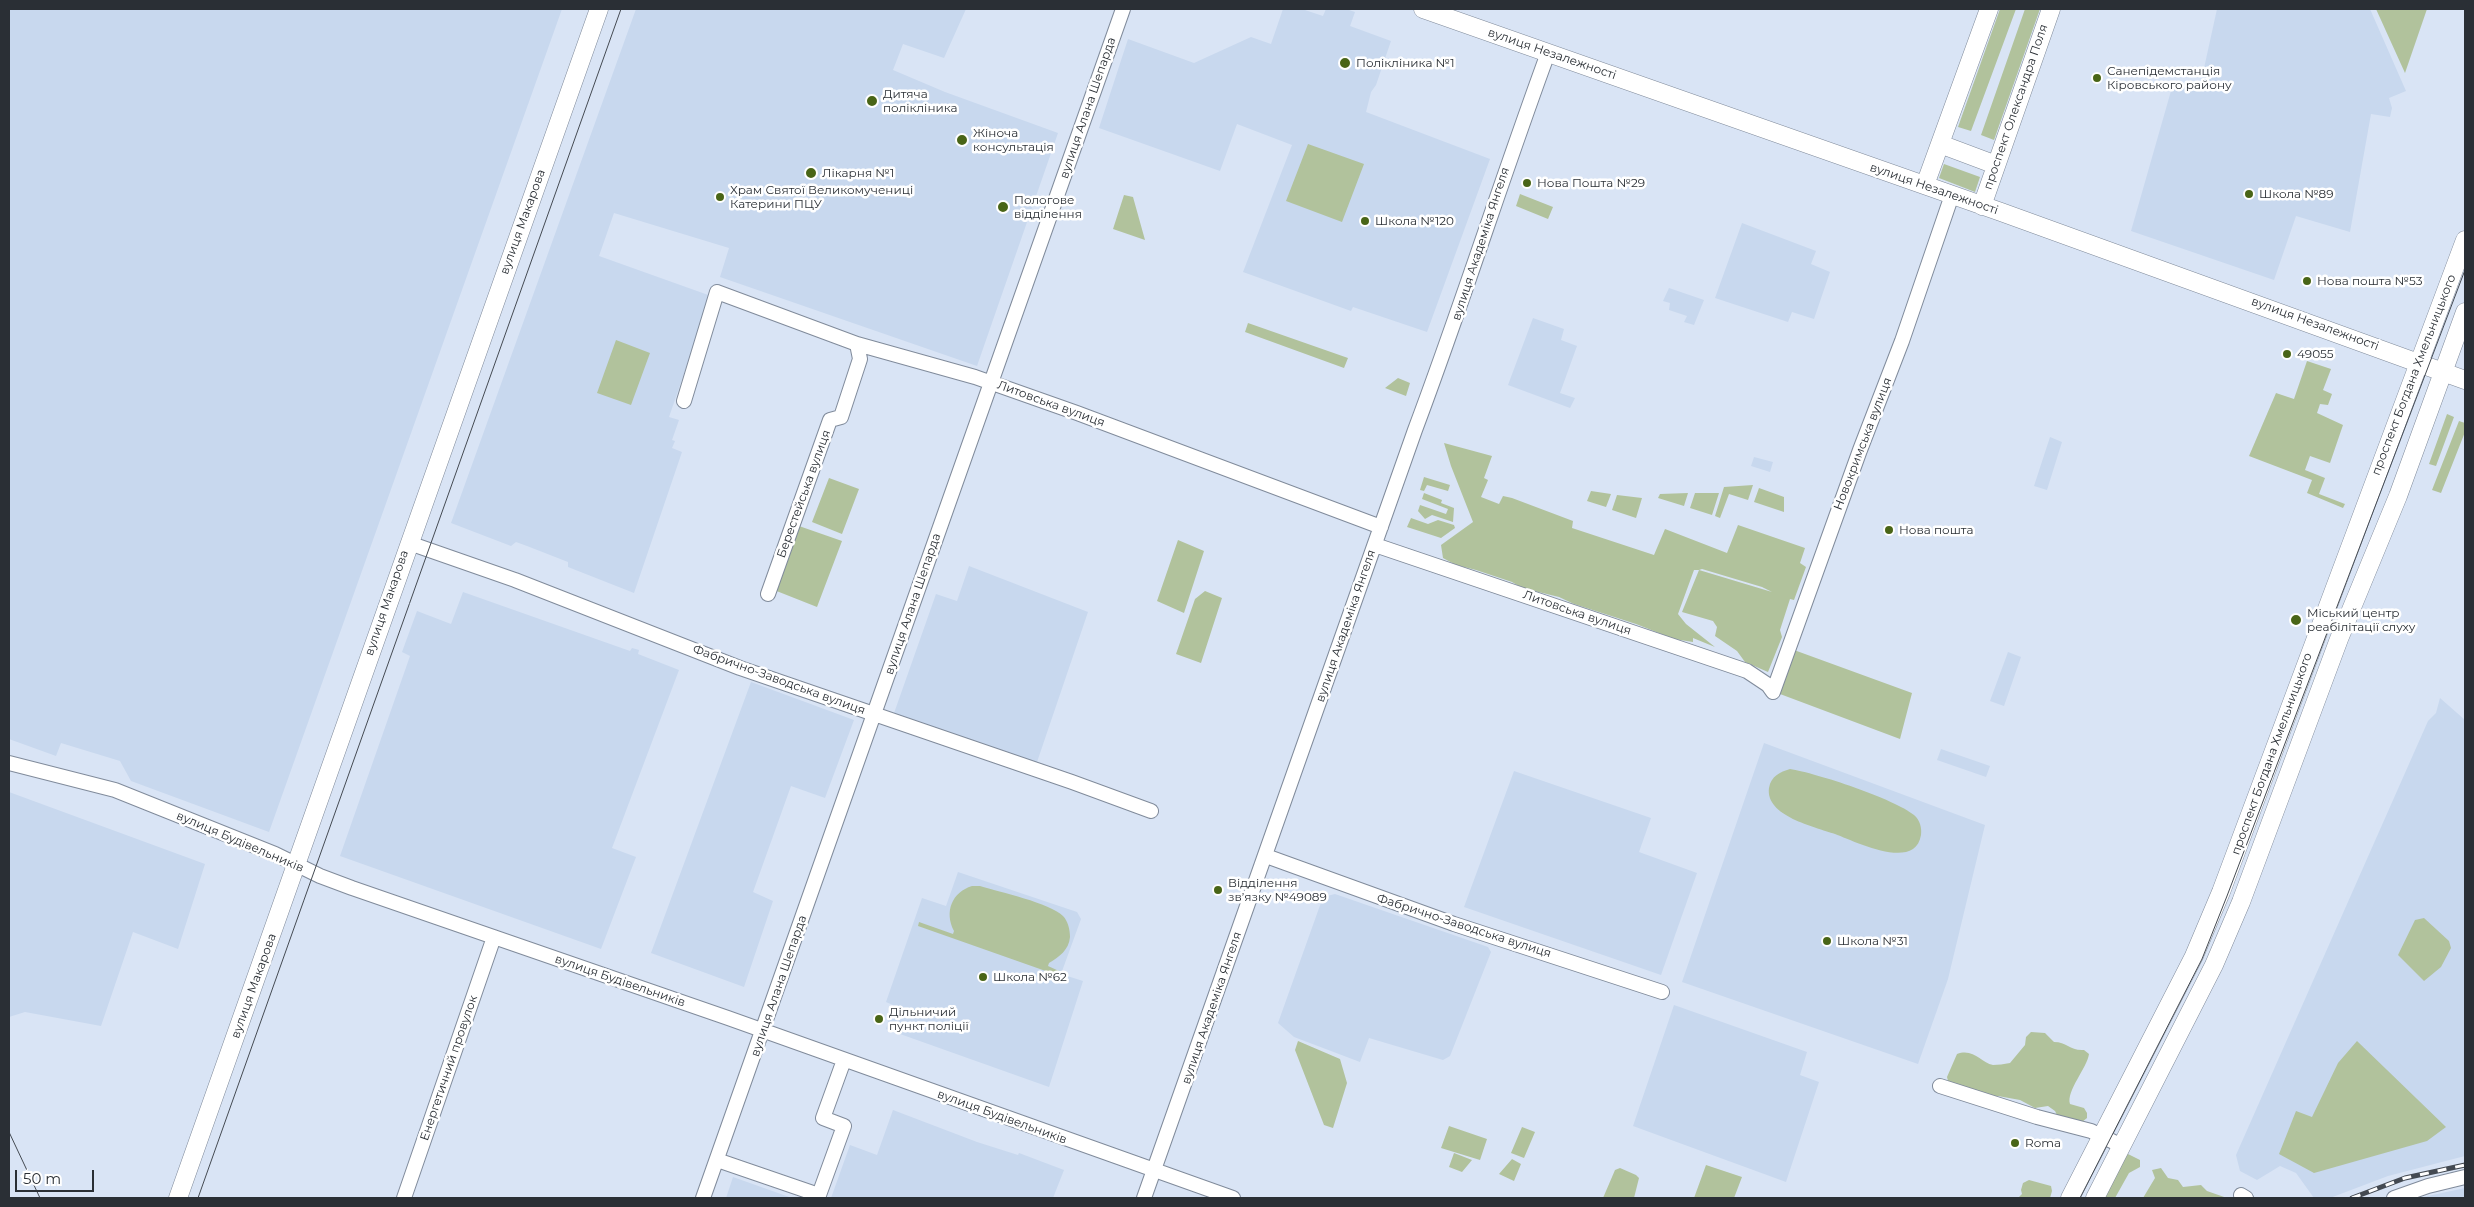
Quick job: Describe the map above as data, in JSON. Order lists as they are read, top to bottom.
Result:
{
  "streets": {
    "main road": [
      "вулиця Незалежності",
      "проспект Олександра Поля",
      "вулиця Макарова",
      "проспект Богдана Хмельницького"
    ],
    "street": [
      "вулиця Алана Шепарда",
      "вулиця Академіка Янгеля",
      "Литовська вулиця",
      "Новокримська вулиця",
      "Берестейська вулиця",
      "Фабрично-Заводська вулиця",
      "вулиця Будівельників",
      "Енергетичний провулок"
    ]
  },
  "crossings": [
    ["вулиця Незалежності", "проспект Олександра Поля"],
    ["вулиця Незалежності", "вулиця Академіка Янгеля"],
    ["вулиця Незалежності", "проспект Богдана Хмельницького"],
    ["вулиця Незалежності", "Новокримська вулиця"],
    ["вулиця Алана Шепарда", "Литовська вулиця"],
    ["вулиця Алана Шепарда", "Фабрично-Заводська вулиця"],
    ["вулиця Алана Шепарда", "вулиця Будівельників"],
    ["вулиця Макарова", "Фабрично-Заводська вулиця"],
    ["вулиця Макарова", "вулиця Будівельників"],
    ["вулиця Академіка Янгеля", "Литовська вулиця"],
    ["вулиця Академіка Янгеля", "Фабрично-Заводська вулиця"],
    ["вулиця Академіка Янгеля", "вулиця Будівельників"],
    ["Литовська вулиця", "Новокримська вулиця"],
    ["Литовська вулиця", "Берестейська вулиця"],
    ["вулиця Будівельників", "Енергетичний провулок"]
  ],
  "places": [
    "Полікліника №1",
    "Санепідемстанція Кіровського району",
    "Дитяча полікліника",
    "Жіноча консультація",
    "Лікарня №1",
    "Нова Пошта №29",
    "Школа №89",
    "Храм Святої Великомучениці Катерини ПЦУ",
    "Пологове відділення",
    "Школа №120",
    "Нова пошта №53",
    "49055",
    "Нова пошта",
    "Міський центр реабілітації слуху",
    "Відділення зв’язку №49089",
    "Школа №31",
    "Школа №62",
    "Дільничий пункт поліції",
    "Roma"
  ],
  "scale_bar": "50 m"
}
